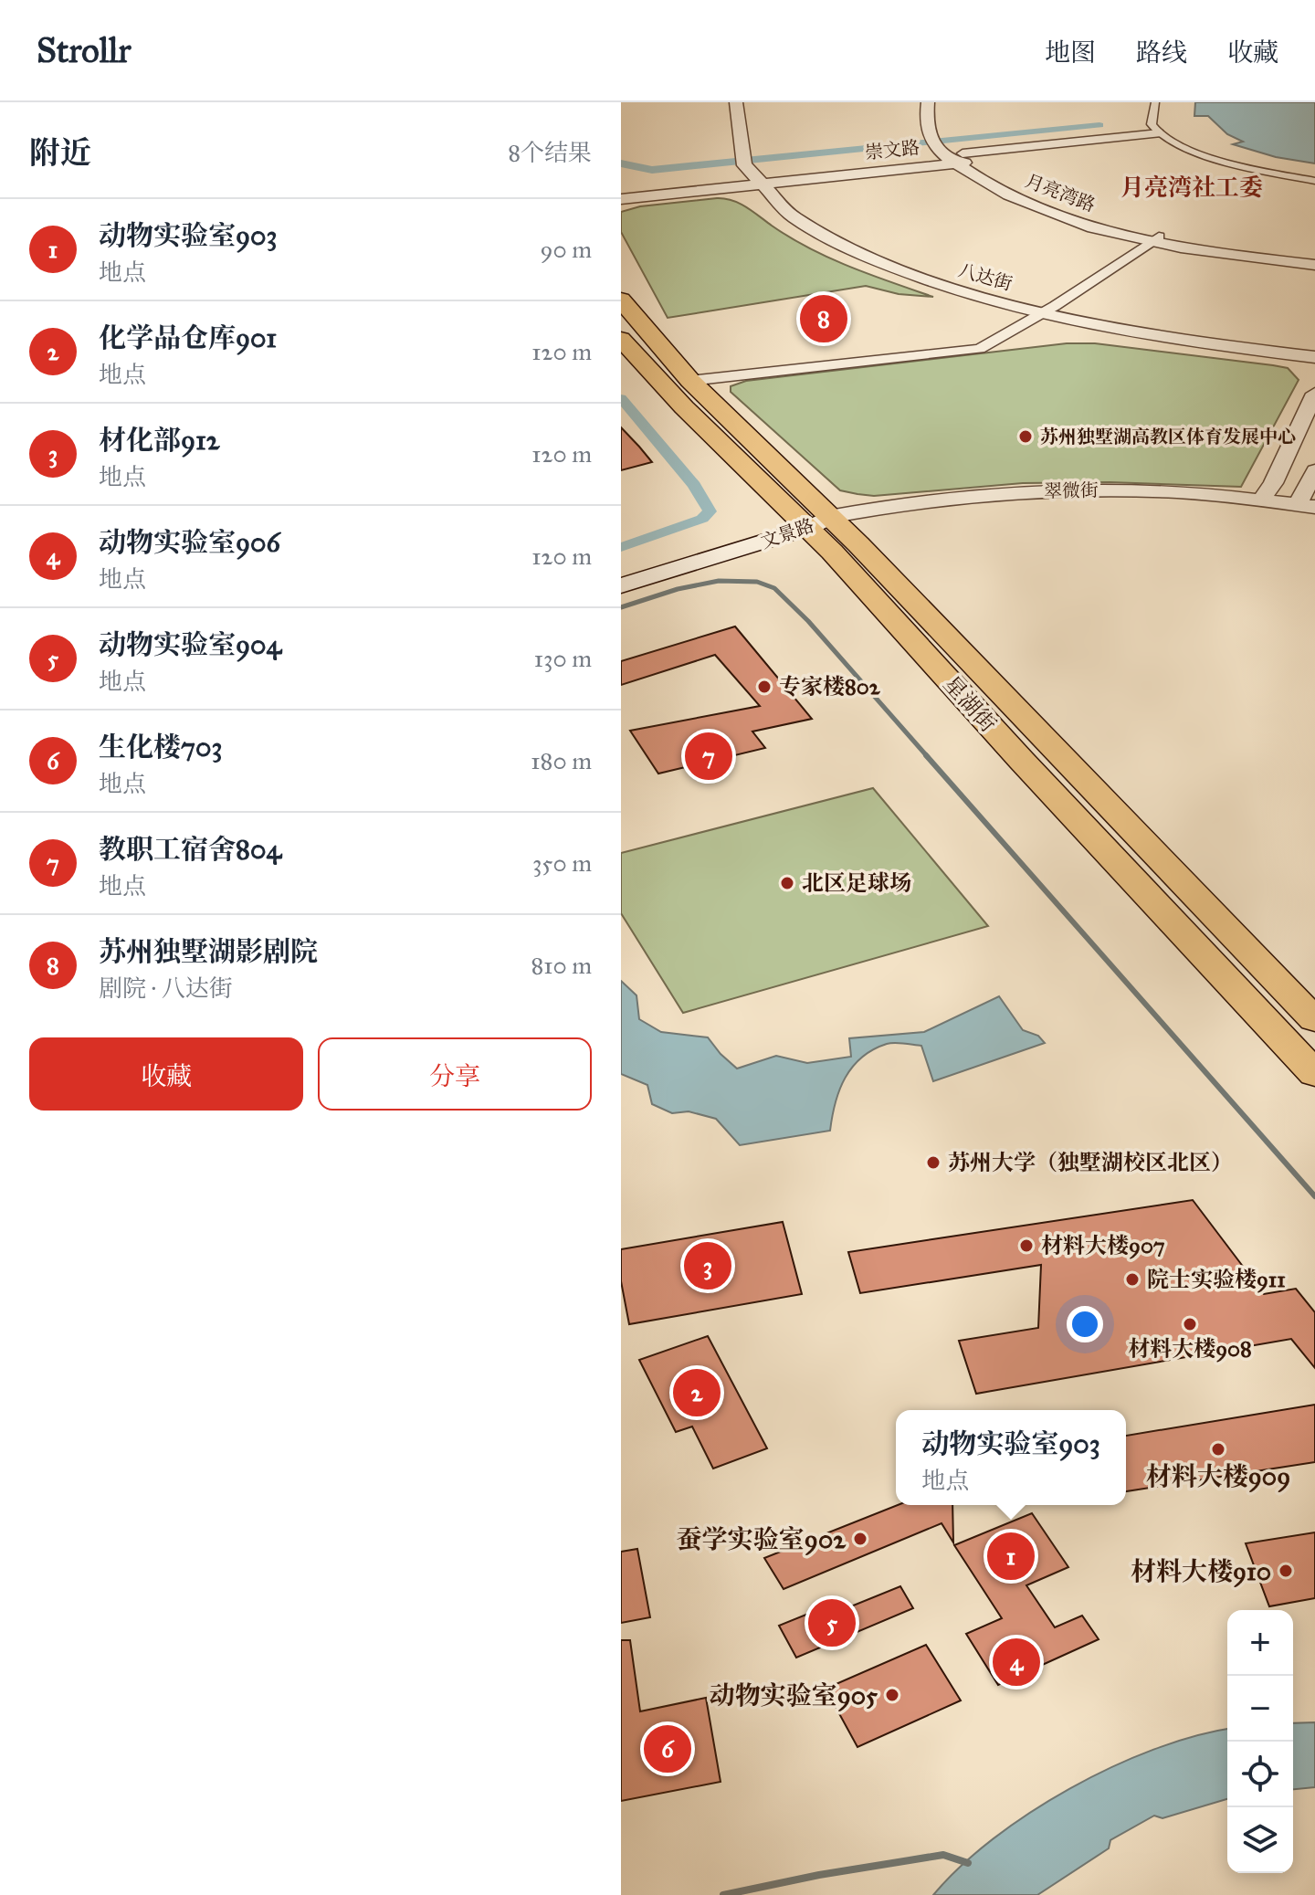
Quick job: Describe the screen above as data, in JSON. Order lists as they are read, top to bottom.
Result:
{
  "streets": {
    "main road": ["文景路", "星湖街"],
    "street": [
      "崇文路",
      "月亮湾路",
      "八达街",
      "翠微街"
    ]
  },
  "crossings": [
    ["崇文路", "月亮湾路"],
    ["崇文路", "八达街"],
    ["翠微街", "文景路"],
    ["翠微街", "星湖街"],
    ["文景路", "星湖街"]
  ],
  "districts": ["月亮湾社工委"],
  "places": [
    "苏州独墅湖高教区体育发展中心",
    "专家楼802",
    "北区足球场",
    "苏州大学（独墅湖校区北区）",
    "材料大楼907",
    "院士实验楼911",
    "材料大楼908",
    "材料大楼909",
    "蚕学实验室902",
    "材料大楼910",
    "动物实验室905"
  ],
  "page": {
    "header": "Strollr",
    "nav": ["地图", "路线", "收藏"],
    "heading": ["附近", "8个结果"],
    "list": [
      {
        "mark": "1",
        "name": "动物实验室903",
        "note": "地点",
        "value": "90 m"
      },
      {
        "mark": "2",
        "name": "化学品仓库901",
        "note": "地点",
        "value": "120 m"
      },
      {
        "mark": "3",
        "name": "材化部912",
        "note": "地点",
        "value": "120 m"
      },
      {
        "mark": "4",
        "name": "动物实验室906",
        "note": "地点",
        "value": "120 m"
      },
      {
        "mark": "5",
        "name": "动物实验室904",
        "note": "地点",
        "value": "130 m"
      },
      {
        "mark": "6",
        "name": "生化楼703",
        "note": "地点",
        "value": "180 m"
      },
      {
        "mark": "7",
        "name": "教职工宿舍804",
        "note": "地点",
        "value": "350 m"
      },
      {
        "mark": "8",
        "name": "苏州独墅湖影剧院",
        "note": "剧院 · 八达街",
        "value": "810 m"
      }
    ],
    "pins": [
      "8",
      "7",
      "3",
      "2",
      "1",
      "5",
      "4",
      "6"
    ],
    "buttons": ["收藏", "分享"],
    "popup": ["动物实验室903", "地点"],
    "map_buttons": ["+", "−"]
  }
}
